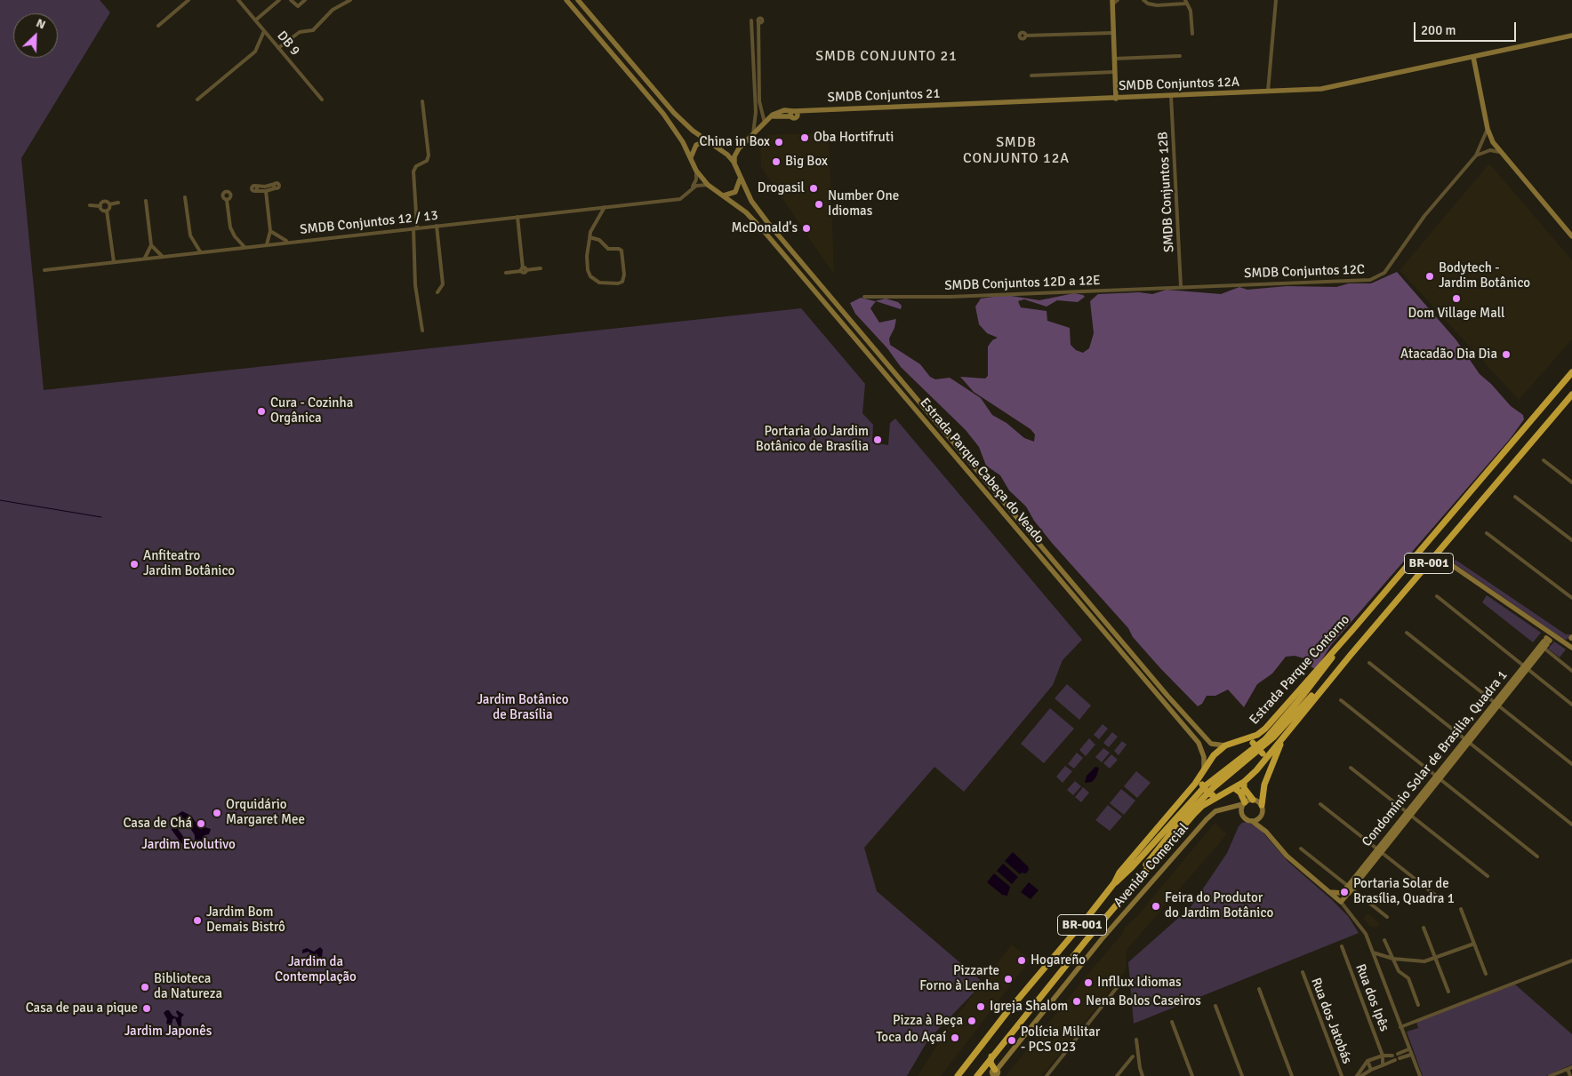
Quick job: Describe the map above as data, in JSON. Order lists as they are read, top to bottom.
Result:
{
  "streets": {
    "highway": ["BR-001", "Estrada Parque Contorno"],
    "street": [
      "DB 9",
      "SMDB Conjuntos 12A",
      "SMDB Conjuntos 21",
      "SMDB Conjuntos 12B",
      "SMDB Conjuntos 12 / 13",
      "SMDB Conjuntos 12C",
      "SMDB Conjuntos 12D a 12E",
      "Estrada Parque Cabeça do Veado",
      "Condomínio Solar de Brasilia, Quadra 1",
      "Avenida Comercial",
      "Rua dos Ipês",
      "Rua dos Jatobás"
    ]
  },
  "crossings": [
    ["SMDB Conjuntos 12A", "SMDB Conjuntos 21"],
    ["SMDB Conjuntos 12A", "SMDB Conjuntos 12B"],
    ["SMDB Conjuntos 12B", "SMDB Conjuntos 12C"],
    ["SMDB Conjuntos 12B", "SMDB Conjuntos 12D a 12E"],
    ["SMDB Conjuntos 12 / 13", "Estrada Parque Cabeça do Veado"],
    ["SMDB Conjuntos 12C", "SMDB Conjuntos 12D a 12E"],
    ["Estrada Parque Cabeça do Veado", "Estrada Parque Contorno"]
  ],
  "districts": ["SMDB CONJUNTO 21", "SMDB CONJUNTO 12A"],
  "parks": [
    "Jardim Botânico de Brasília",
    "Jardim Evolutivo",
    "Jardim da Contemplação",
    "Jardim Japonês"
  ],
  "places": [
    "Oba Hortifruti",
    "China in Box",
    "Big Box",
    "Drogasil",
    "Number One Idiomas",
    "McDonald's",
    "Bodytech - Jardim Botânico",
    "Dom Village Mall",
    "Atacadão Dia Dia",
    "Cura - Cozinha Orgânica",
    "Portaria do Jardim Botânico de Brasília",
    "Anfiteatro Jardim Botânico",
    "Orquidário Margaret Mee",
    "Casa de Chá",
    "Portaria Solar de Brasília, Quadra 1",
    "Feira do Produtor do Jardim Botânico",
    "Jardim Bom Demais Bistrô",
    "Hogareño",
    "Pizzarte Forno à Lenha",
    "Infllux Idiomas",
    "Biblioteca da Natureza",
    "Nena Bolos Caseiros",
    "Igreja Shalom",
    "Casa de pau a pique",
    "Pizza à Beça",
    "Toca do Açaí",
    "Polícia Militar - PCS 023"
  ],
  "scale_bar": "200 m",
  "north": "top right"
}
